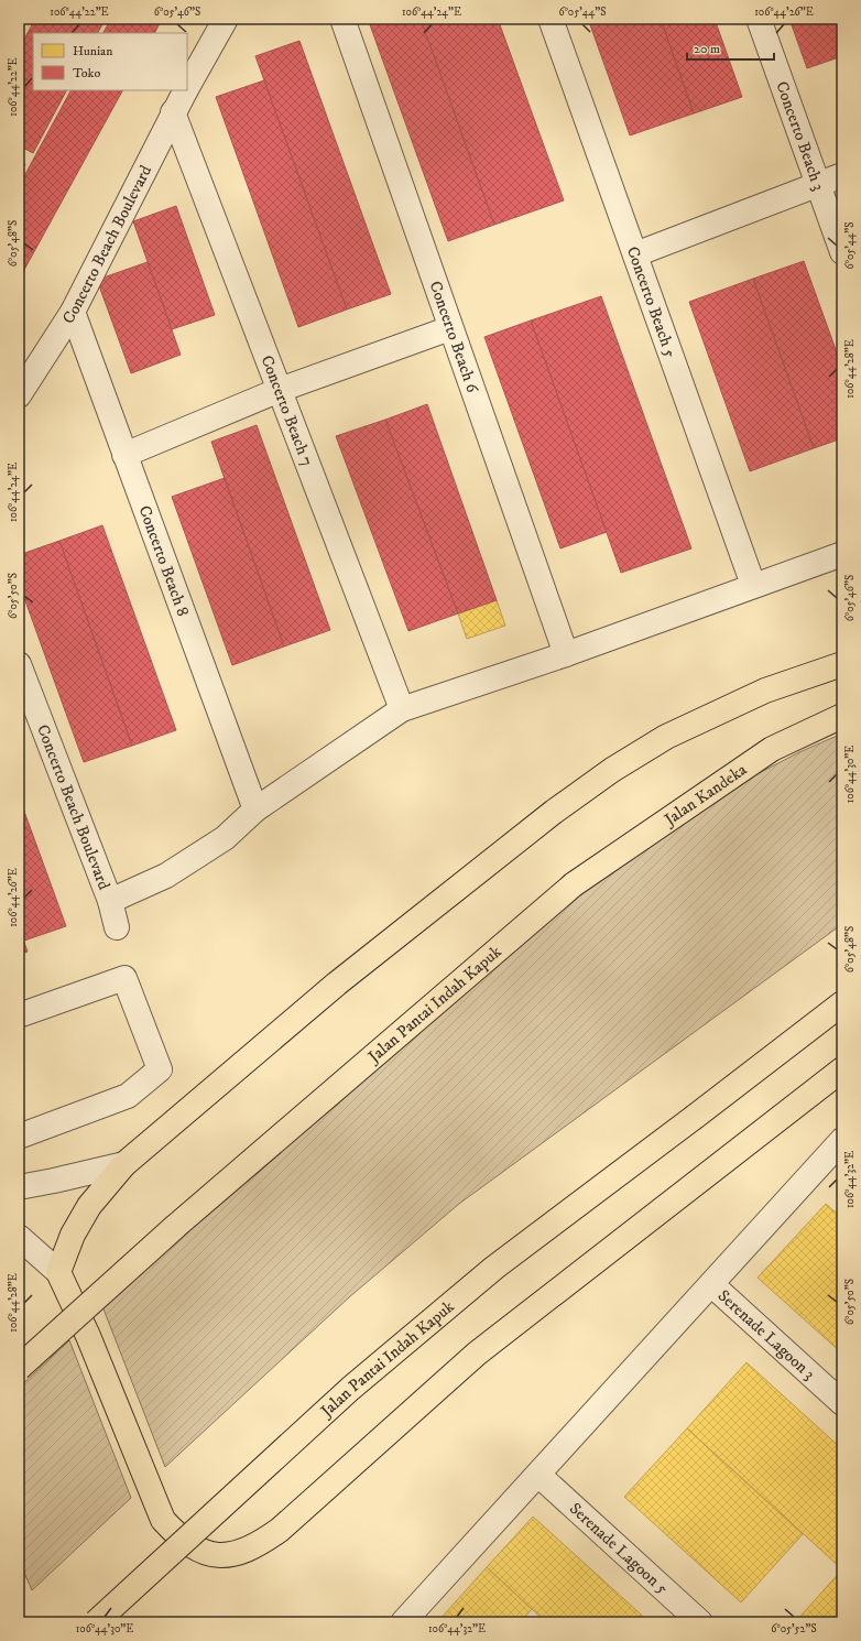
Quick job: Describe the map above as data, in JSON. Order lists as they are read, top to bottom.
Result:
{
  "streets": {
    "main road": ["Jalan Kandeka", "Jalan Pantai Indah Kapuk"],
    "street": [
      "Concerto Beach 3",
      "Concerto Beach Boulevard",
      "Concerto Beach 5",
      "Concerto Beach 6",
      "Concerto Beach 7",
      "Concerto Beach 8",
      "Serenade Lagoon 3",
      "Serenade Lagoon 5"
    ]
  },
  "crossings": [
    ["Concerto Beach Boulevard", "Concerto Beach 7"],
    ["Concerto Beach Boulevard", "Concerto Beach 8"],
    ["Jalan Kandeka", "Jalan Pantai Indah Kapuk"]
  ],
  "legend": ["Hunian", "Toko"],
  "scale_bar": "20 m",
  "coordinates": [
    "106°44'22\"E",
    "6°05'46\"S",
    "106°44'24\"E",
    "6°05'44\"S",
    "106°44'26\"E",
    "6°05'48\"S",
    "106°44'28\"E",
    "6°05'50\"S",
    "106°44'30\"E",
    "106°44'32\"E",
    "6°05'52\"S"
  ]
}
